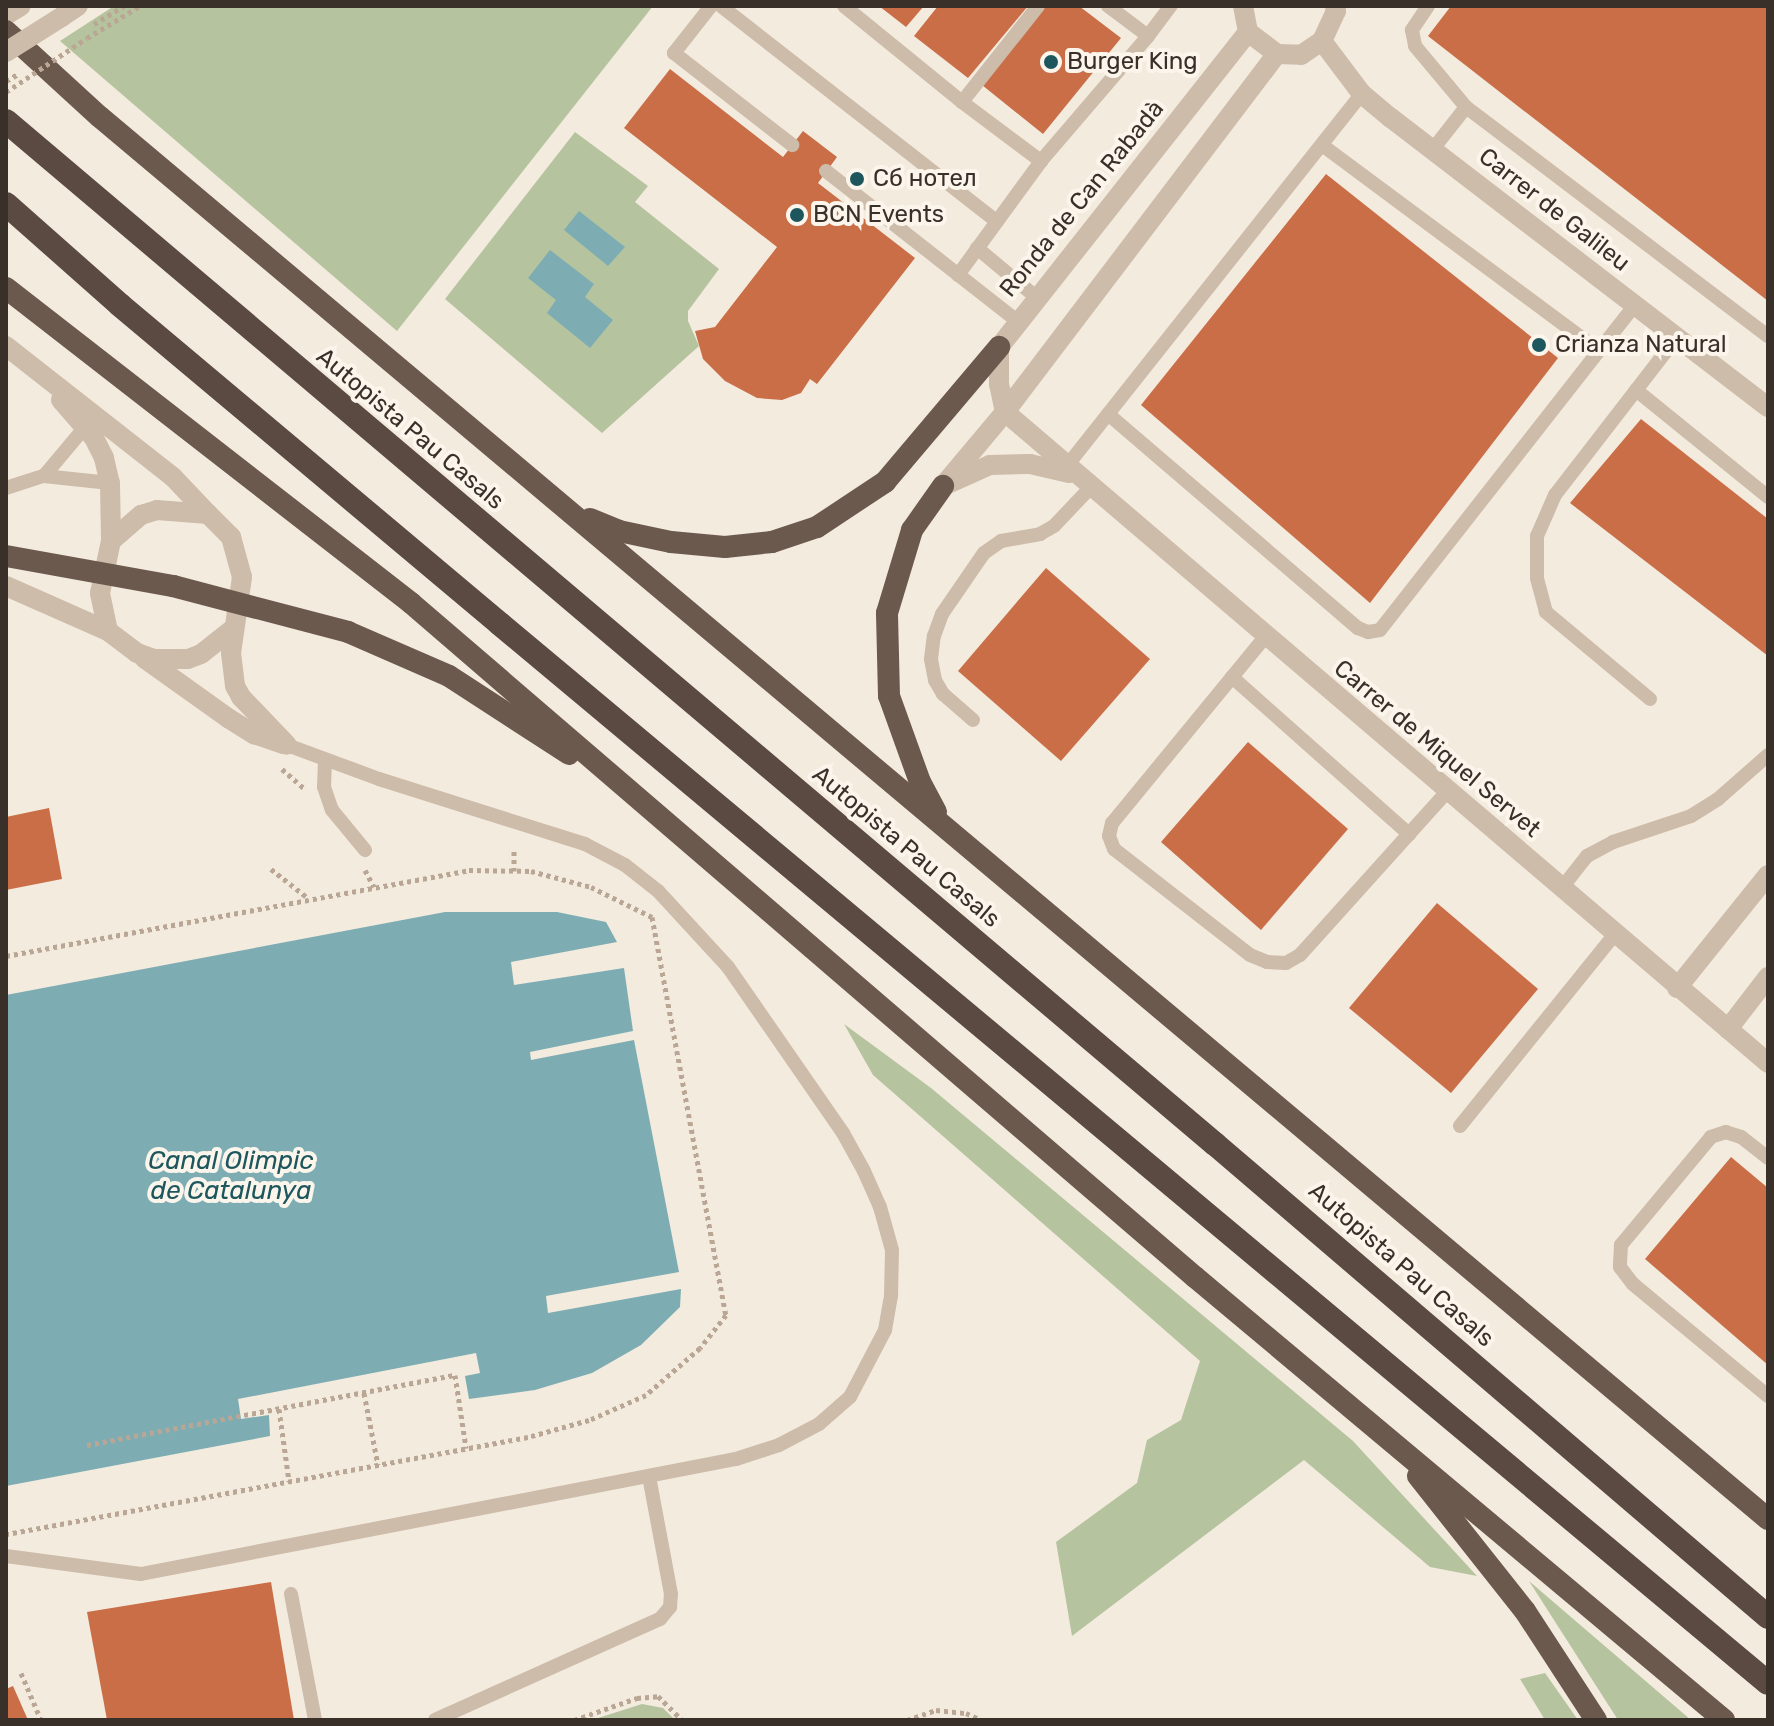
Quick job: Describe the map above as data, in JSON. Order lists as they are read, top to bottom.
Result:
{
  "streets": {
    "highway": ["Autopista Pau Casals"],
    "street": ["Ronda de Can Rabadà", "Carrer de Galileu", "Carrer de Miquel Servet"]
  },
  "water": ["Canal Olimpic de Catalunya"],
  "places": [
    "Burger King",
    "Сб нотел",
    "BCN Events",
    "Crianza Natural"
  ]
}
